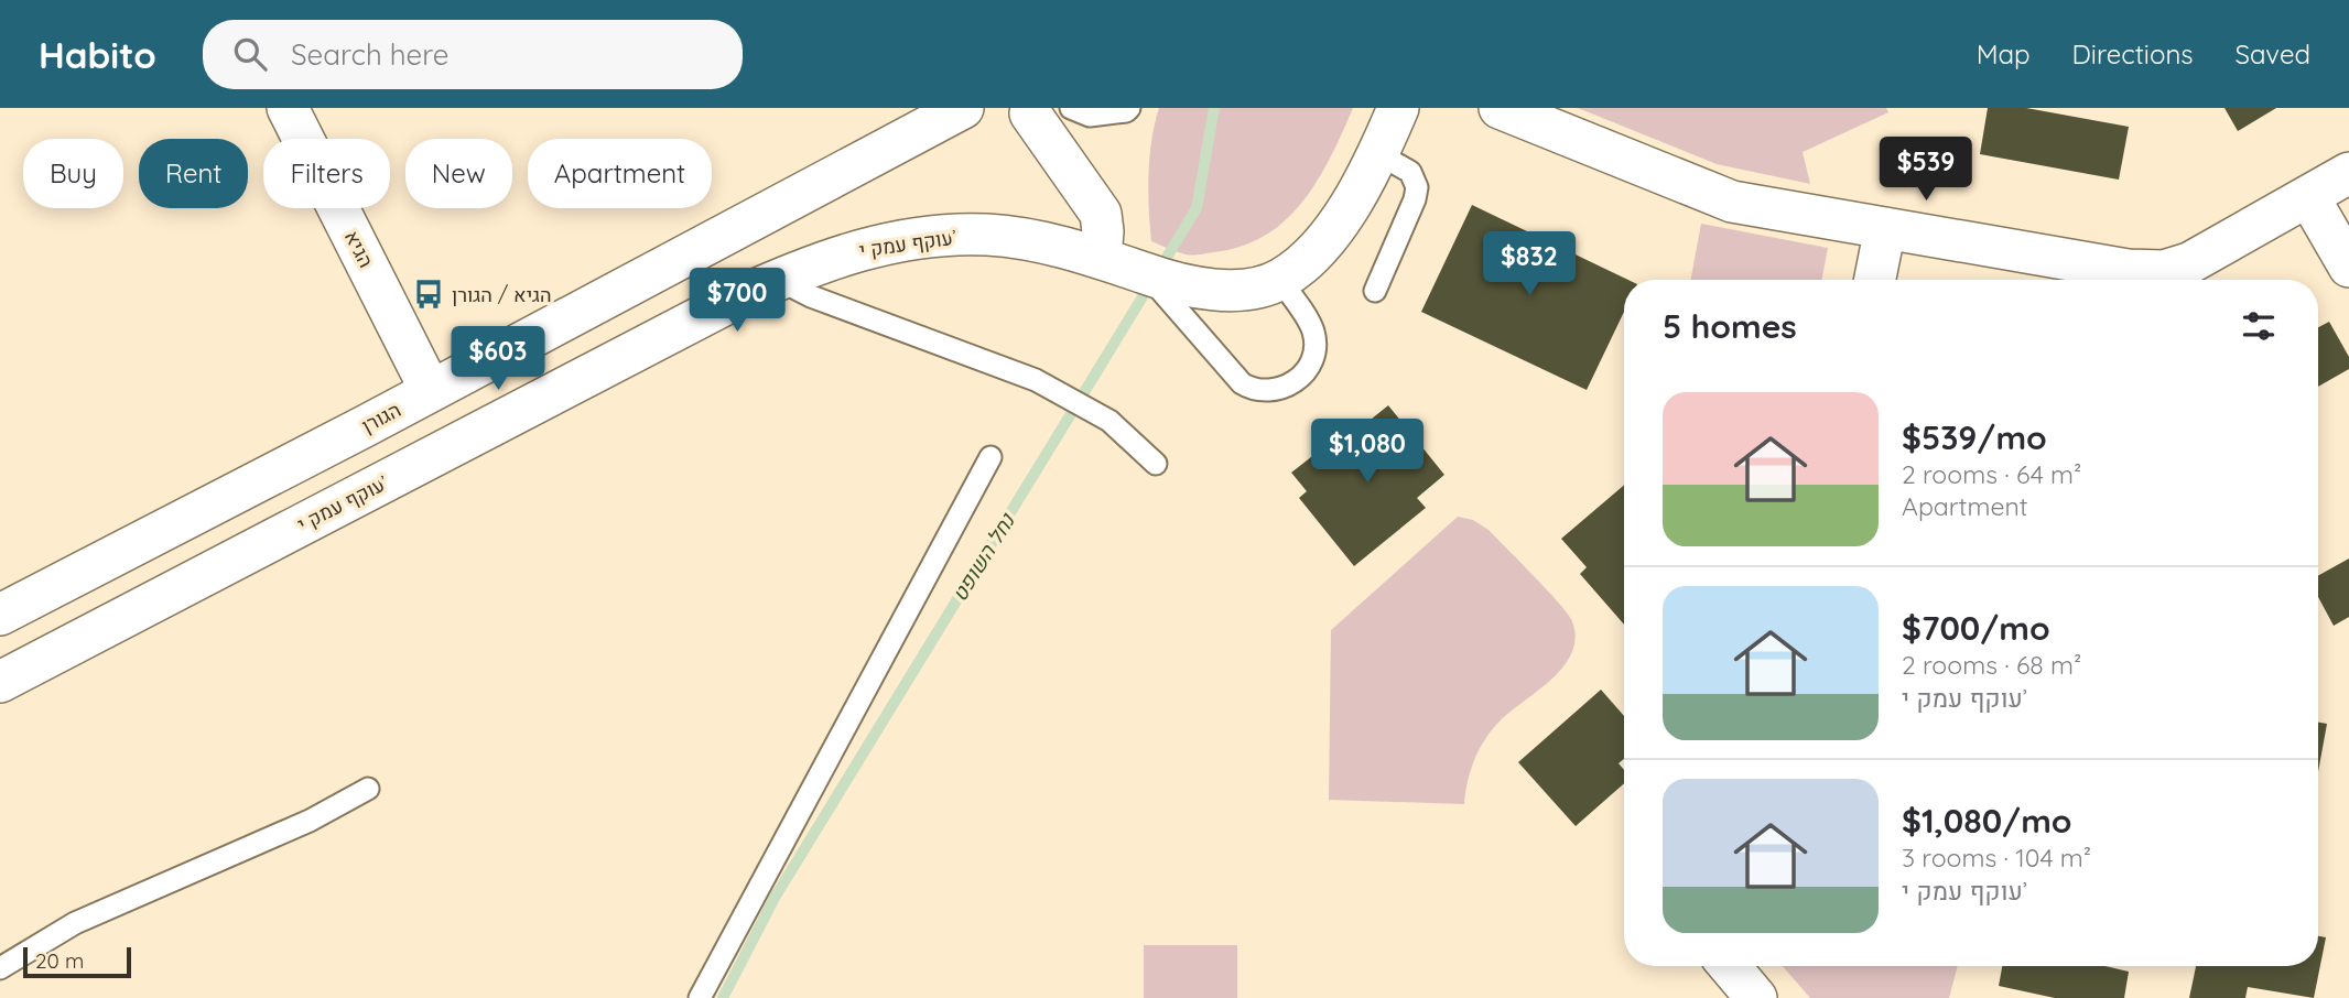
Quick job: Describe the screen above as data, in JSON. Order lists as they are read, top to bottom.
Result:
{
  "streets": {
    "street": ["עוקף עמק י’", "הגיא", "הגורן"]
  },
  "crossings": [
    ["הגיא", "הגורן"]
  ],
  "water": ["נחל השופט"],
  "places": {
    "bus stop": ["הגיא / הגורן"]
  },
  "scale_bar": "20 m",
  "page": {
    "header": "Habito",
    "search": "Search here",
    "nav": ["Map", "Directions", "Saved"],
    "price": [
      "$539",
      "$832",
      "$700",
      "$603",
      "$1,080"
    ],
    "chip": [
      "Buy",
      "Rent",
      "Filters",
      "New",
      "Apartment"
    ],
    "heading": "5 homes",
    "list": [
      {
        "name": "$539/mo",
        "note": "2 rooms · 64 m² · Apartment"
      },
      {
        "name": "$700/mo",
        "note": "2 rooms · 68 m² · עוקף עמק י’"
      },
      {
        "name": "$1,080/mo",
        "note": "3 rooms · 104 m² · עוקף עמק י’"
      }
    ],
    "scale": "20 m"
  }
}
